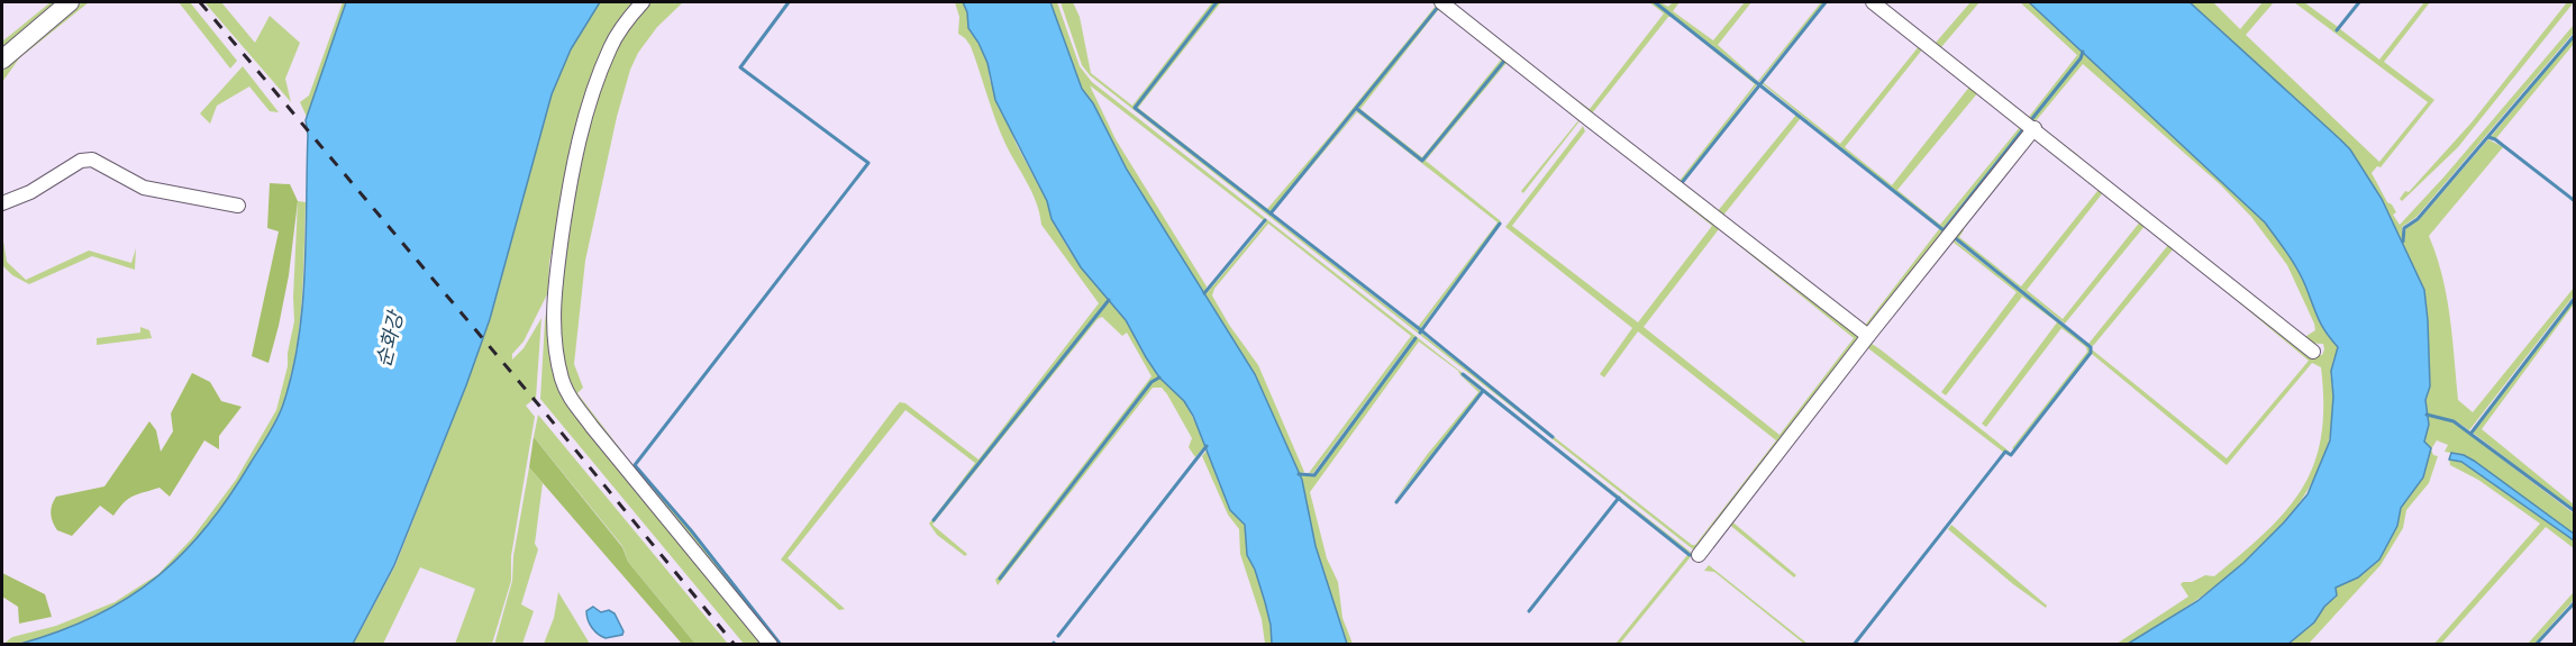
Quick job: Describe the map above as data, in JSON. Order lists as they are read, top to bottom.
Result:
{
  "water": ["순화강"]
}
